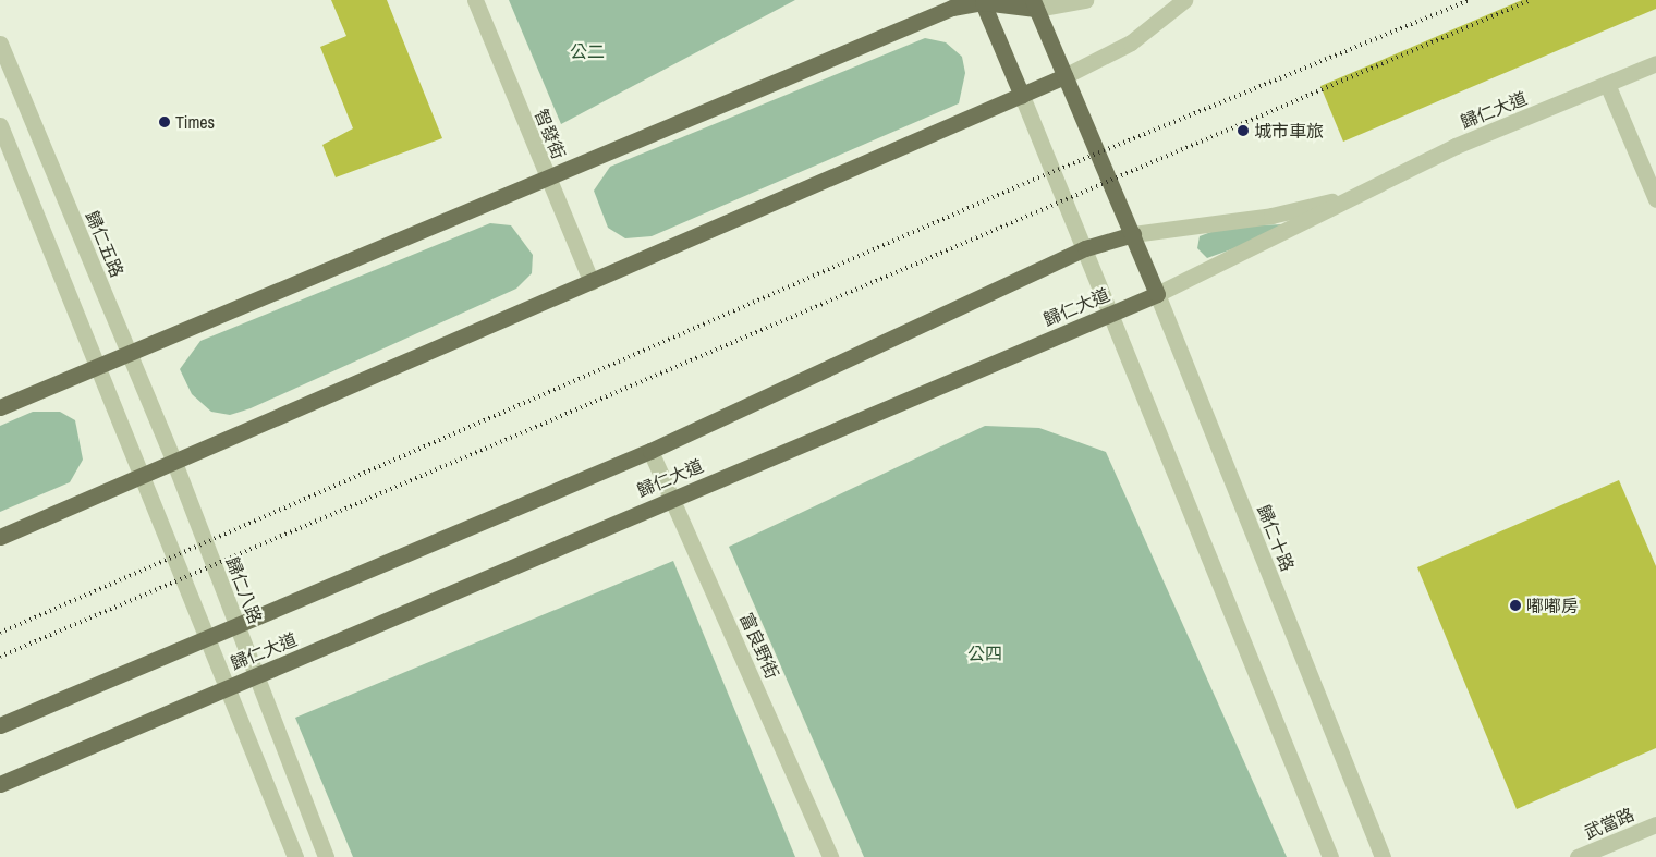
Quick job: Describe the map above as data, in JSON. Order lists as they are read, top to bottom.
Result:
{
  "streets": {
    "main road": ["歸仁大道", "歸仁十路"],
    "street": [
      "智發街",
      "歸仁五路",
      "歸仁八路",
      "富良野街",
      "武當路"
    ]
  },
  "crossings": [
    ["歸仁大道", "歸仁十路"],
    ["歸仁大道", "歸仁八路"],
    ["歸仁大道", "富良野街"],
    ["歸仁五路", "歸仁八路"]
  ],
  "parks": ["公二", "公四"],
  "places": ["Times", "城市車旅", "嘟嘟房"]
}
